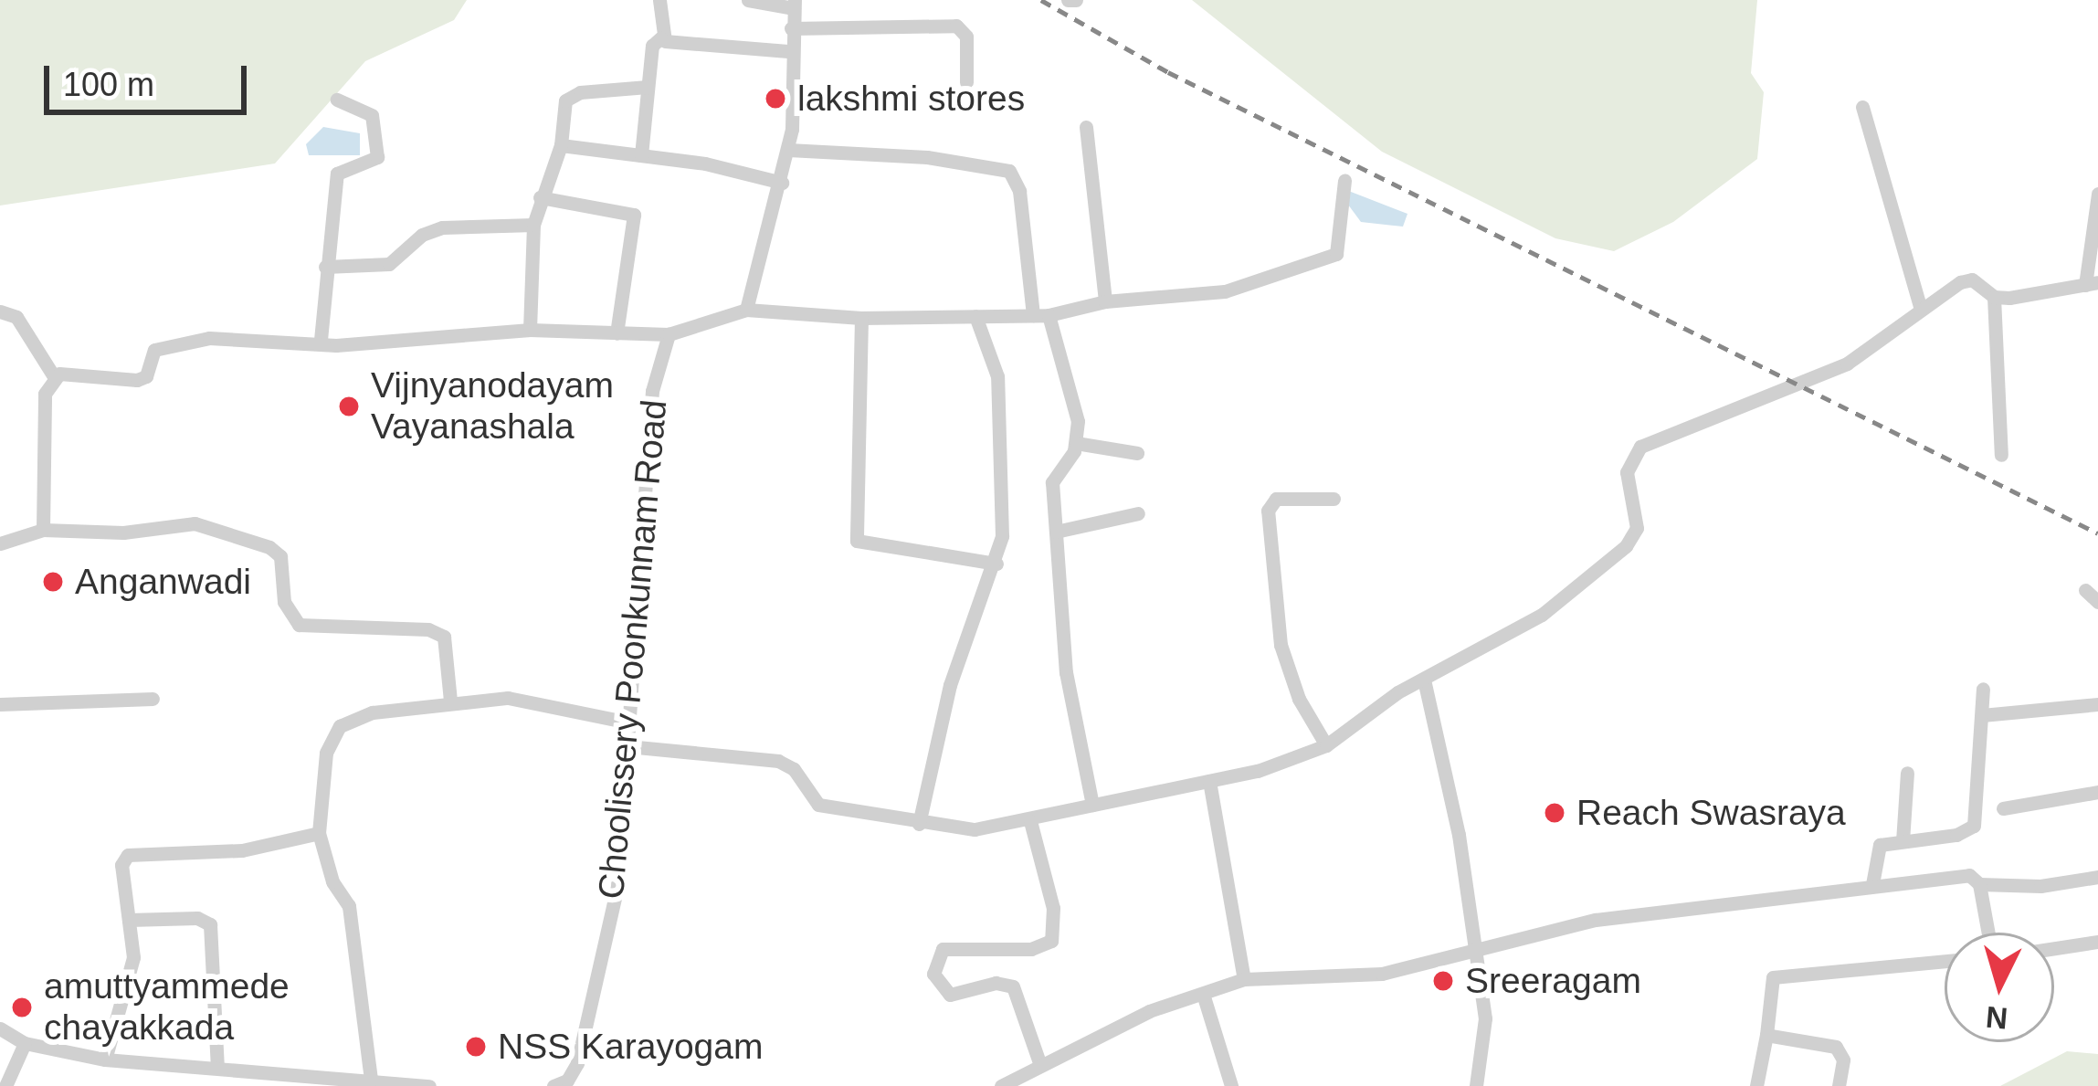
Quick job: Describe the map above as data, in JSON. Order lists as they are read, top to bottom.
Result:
{
  "streets": {
    "street": ["Choolissery Poonkunnam Road"]
  },
  "places": [
    "lakshmi stores",
    "Vijnyanodayam Vayanashala",
    "Anganwadi",
    "Reach Swasraya",
    "Sreeragam",
    "amuttyammede chayakkada",
    "NSS Karayogam"
  ],
  "scale_bar": "100 m",
  "north": "bottom"
}
